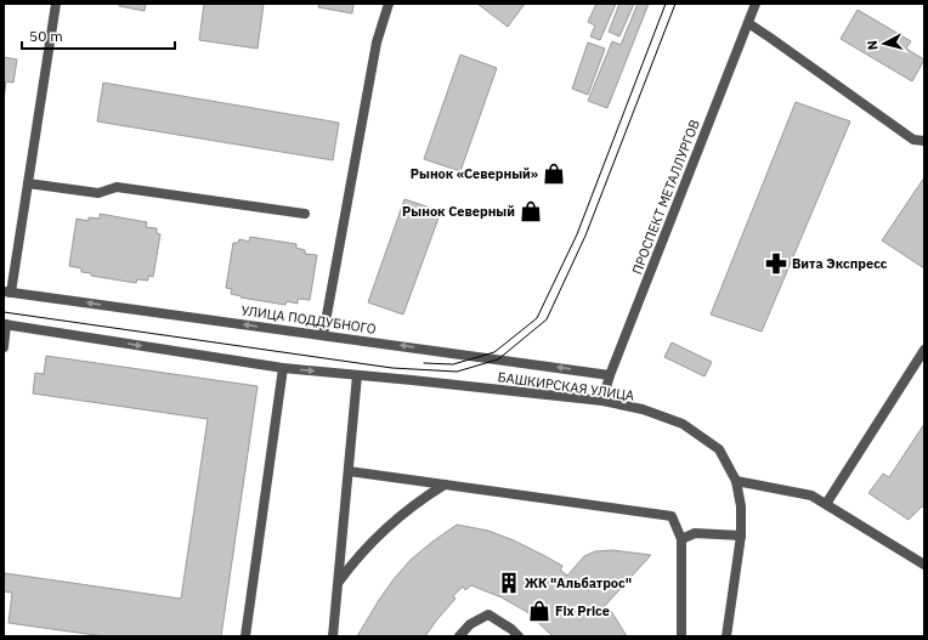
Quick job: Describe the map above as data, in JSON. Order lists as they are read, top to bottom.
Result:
{
  "streets": {
    "street": ["ПРОСПЕКТ МЕТАЛЛУРГОВ", "УЛИЦА ПОДДУБНОГО", "БАШКИРСКАЯ УЛИЦА"]
  },
  "crossings": [
    ["ПРОСПЕКТ МЕТАЛЛУРГОВ", "УЛИЦА ПОДДУБНОГО"],
    ["ПРОСПЕКТ МЕТАЛЛУРГОВ", "БАШКИРСКАЯ УЛИЦА"]
  ],
  "places": {
    "shop": ["Рынок «Северный»", "Рынок Северный", "Fix Price"],
    "pharmacy": ["Вита Экспресс"],
    "building": ["ЖК \"Альбатрос\""]
  },
  "scale_bar": "50 m",
  "north": "left"
}
